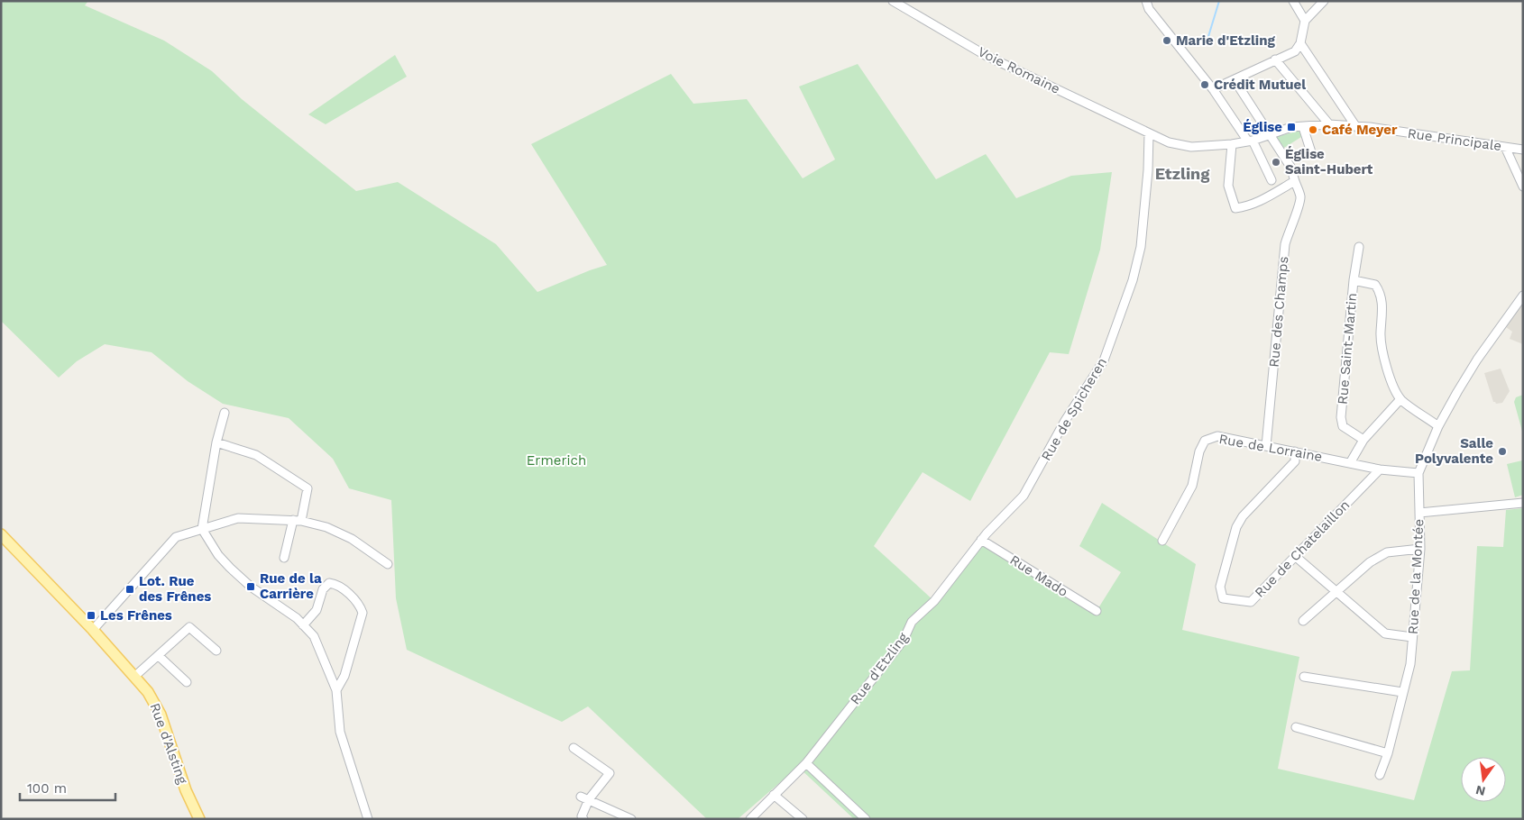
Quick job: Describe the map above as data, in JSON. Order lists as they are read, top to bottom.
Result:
{
  "streets": {
    "main road": ["Rue d'Alsting"],
    "street": [
      "Voie Romaine",
      "Rue Principale",
      "Rue des Champs",
      "Rue Saint-Martin",
      "Rue de Spicheren",
      "Rue de Lorraine",
      "Rue de Chatelaillon",
      "Rue Mado",
      "Rue de la Montée",
      "Rue d'Etzling"
    ]
  },
  "crossings": [
    ["Voie Romaine", "Rue Principale"],
    ["Voie Romaine", "Rue de Spicheren"],
    ["Rue Principale", "Rue des Champs"],
    ["Rue Principale", "Rue de Spicheren"],
    ["Rue des Champs", "Rue de Lorraine"],
    ["Rue de Spicheren", "Rue d'Etzling"],
    ["Rue de Lorraine", "Rue de Chatelaillon"],
    ["Rue de Lorraine", "Rue de la Montée"],
    ["Rue Mado", "Rue d'Etzling"]
  ],
  "districts": ["Etzling"],
  "parks": ["Ermerich"],
  "places": {
    "other": [
      "Marie d'Etzling",
      "Crédit Mutuel",
      "Café Meyer",
      "Église Saint-Hubert",
      "Salle Polyvalente"
    ],
    "transit": [
      "Église",
      "Rue de la Carrière",
      "Lot. Rue des Frênes",
      "Les Frênes"
    ]
  },
  "scale_bar": "100 m",
  "north": "bottom"
}
